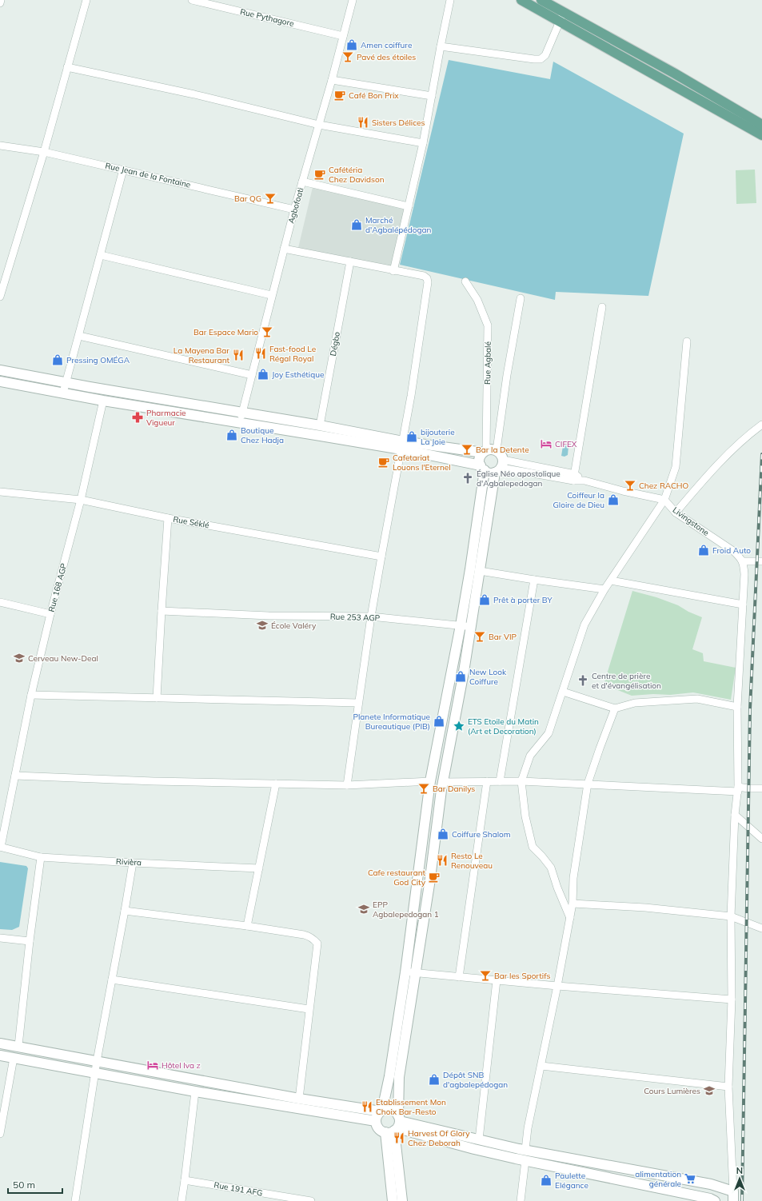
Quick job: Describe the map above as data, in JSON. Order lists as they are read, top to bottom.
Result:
{
  "streets": {
    "street": [
      "Rue Pythagore",
      "Rue Jean de la Fontaine",
      "Agbofoati",
      "Dégbo",
      "Rue Agbalé",
      "Livingstone",
      "Rue Séklé",
      "Rue 168 AGP",
      "Rue 253 AGP",
      "Rivièra",
      "Rue 191 AFG"
    ]
  },
  "crossings": [
    ["Rue Pythagore", "Agbofoati"],
    ["Rue Jean de la Fontaine", "Agbofoati"],
    ["Rue Séklé", "Rue 168 AGP"],
    ["Rue 168 AGP", "Rivièra"]
  ],
  "places": {
    "shop": [
      "Amen coiffure",
      "Marché d'Agbalépédogan",
      "Pressing OMÉGA",
      "Joy Esthétique",
      "Boutique Chez Hadja",
      "bijouterie La Joie",
      "Coiffeur la Gloire de Dieu",
      "Froid Auto",
      "Prêt à porter BY",
      "New Look Coiffure",
      "Planete Informatique Bureautique (PIB)",
      "Coiffure Shalom",
      "Dépôt SNB d'agbalepédogan",
      "Paulette Elégance"
    ],
    "bar": [
      "Pavé des étoiles",
      "Bar QG",
      "Bar Espace Mario",
      "Bar la Detente",
      "Chez RACHO",
      "Bar VIP",
      "Bar Danilys",
      "Bar les Sportifs"
    ],
    "cafe": [
      "Café Bon Prix",
      "Cafétéria Chez Davidson",
      "Cafetariat Louons l'Eternel",
      "Cafe restaurant God City"
    ],
    "restaurant": [
      "Sisters Délices",
      "Fast-food Le Régal Royal",
      "La Mayena Bar Restaurant",
      "Resto Le Renouveau",
      "Etablissement Mon Choix Bar-Resto",
      "Harvest Of Glory Chez Deborah"
    ],
    "pharmacy": ["Pharmacie Vigueur"],
    "hotel": ["CIFEX", "Hôtel Iva z"],
    "church": ["Église Néo apostolique d'Agbalepedogan", "Centre de prière et d'évangélisation"],
    "school or university": [
      "École Valéry",
      "Cerveau New-Deal",
      "EPP Agbalepedogan 1",
      "Cours Lumières"
    ],
    "place": ["ETS Etoile du Matin (Art et Decoration)"],
    "supermarket": ["alimentation générale"]
  },
  "scale_bar": "50 m",
  "north": "top"
}
